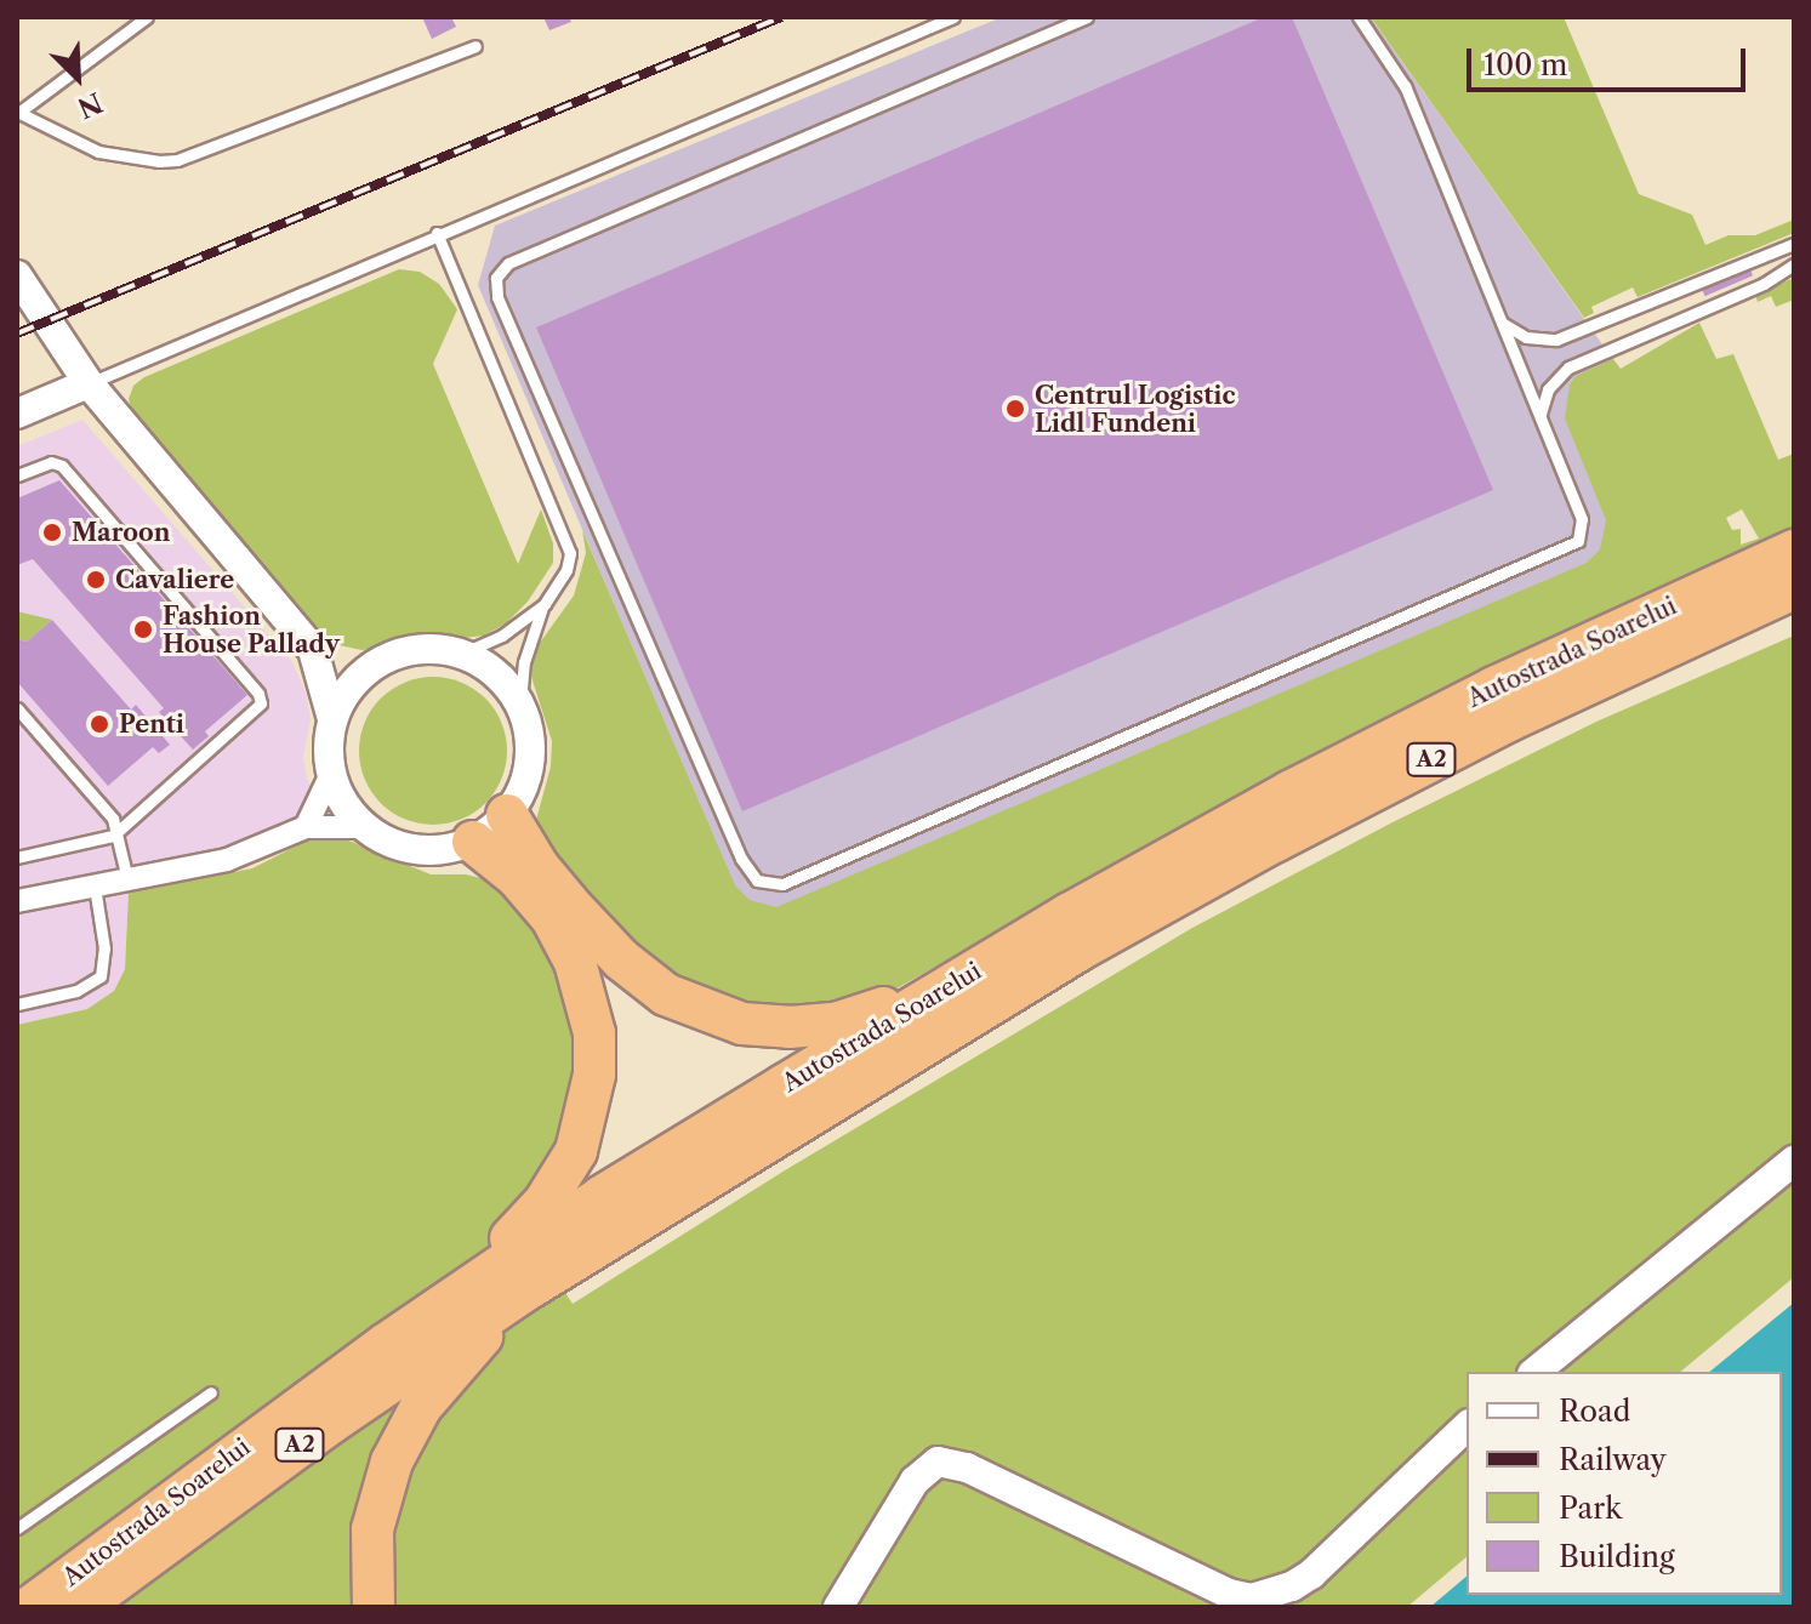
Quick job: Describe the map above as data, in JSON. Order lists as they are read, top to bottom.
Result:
{
  "streets": {
    "highway": ["Autostrada Soarelui", "A2"]
  },
  "places": [
    "Centrul Logistic Lidl Fundeni",
    "Maroon",
    "Cavaliere",
    "Fashion House Pallady",
    "Penti"
  ],
  "legend": [
    "Road",
    "Railway",
    "Park",
    "Building"
  ],
  "scale_bar": "100 m",
  "north": "bottom right"
}
